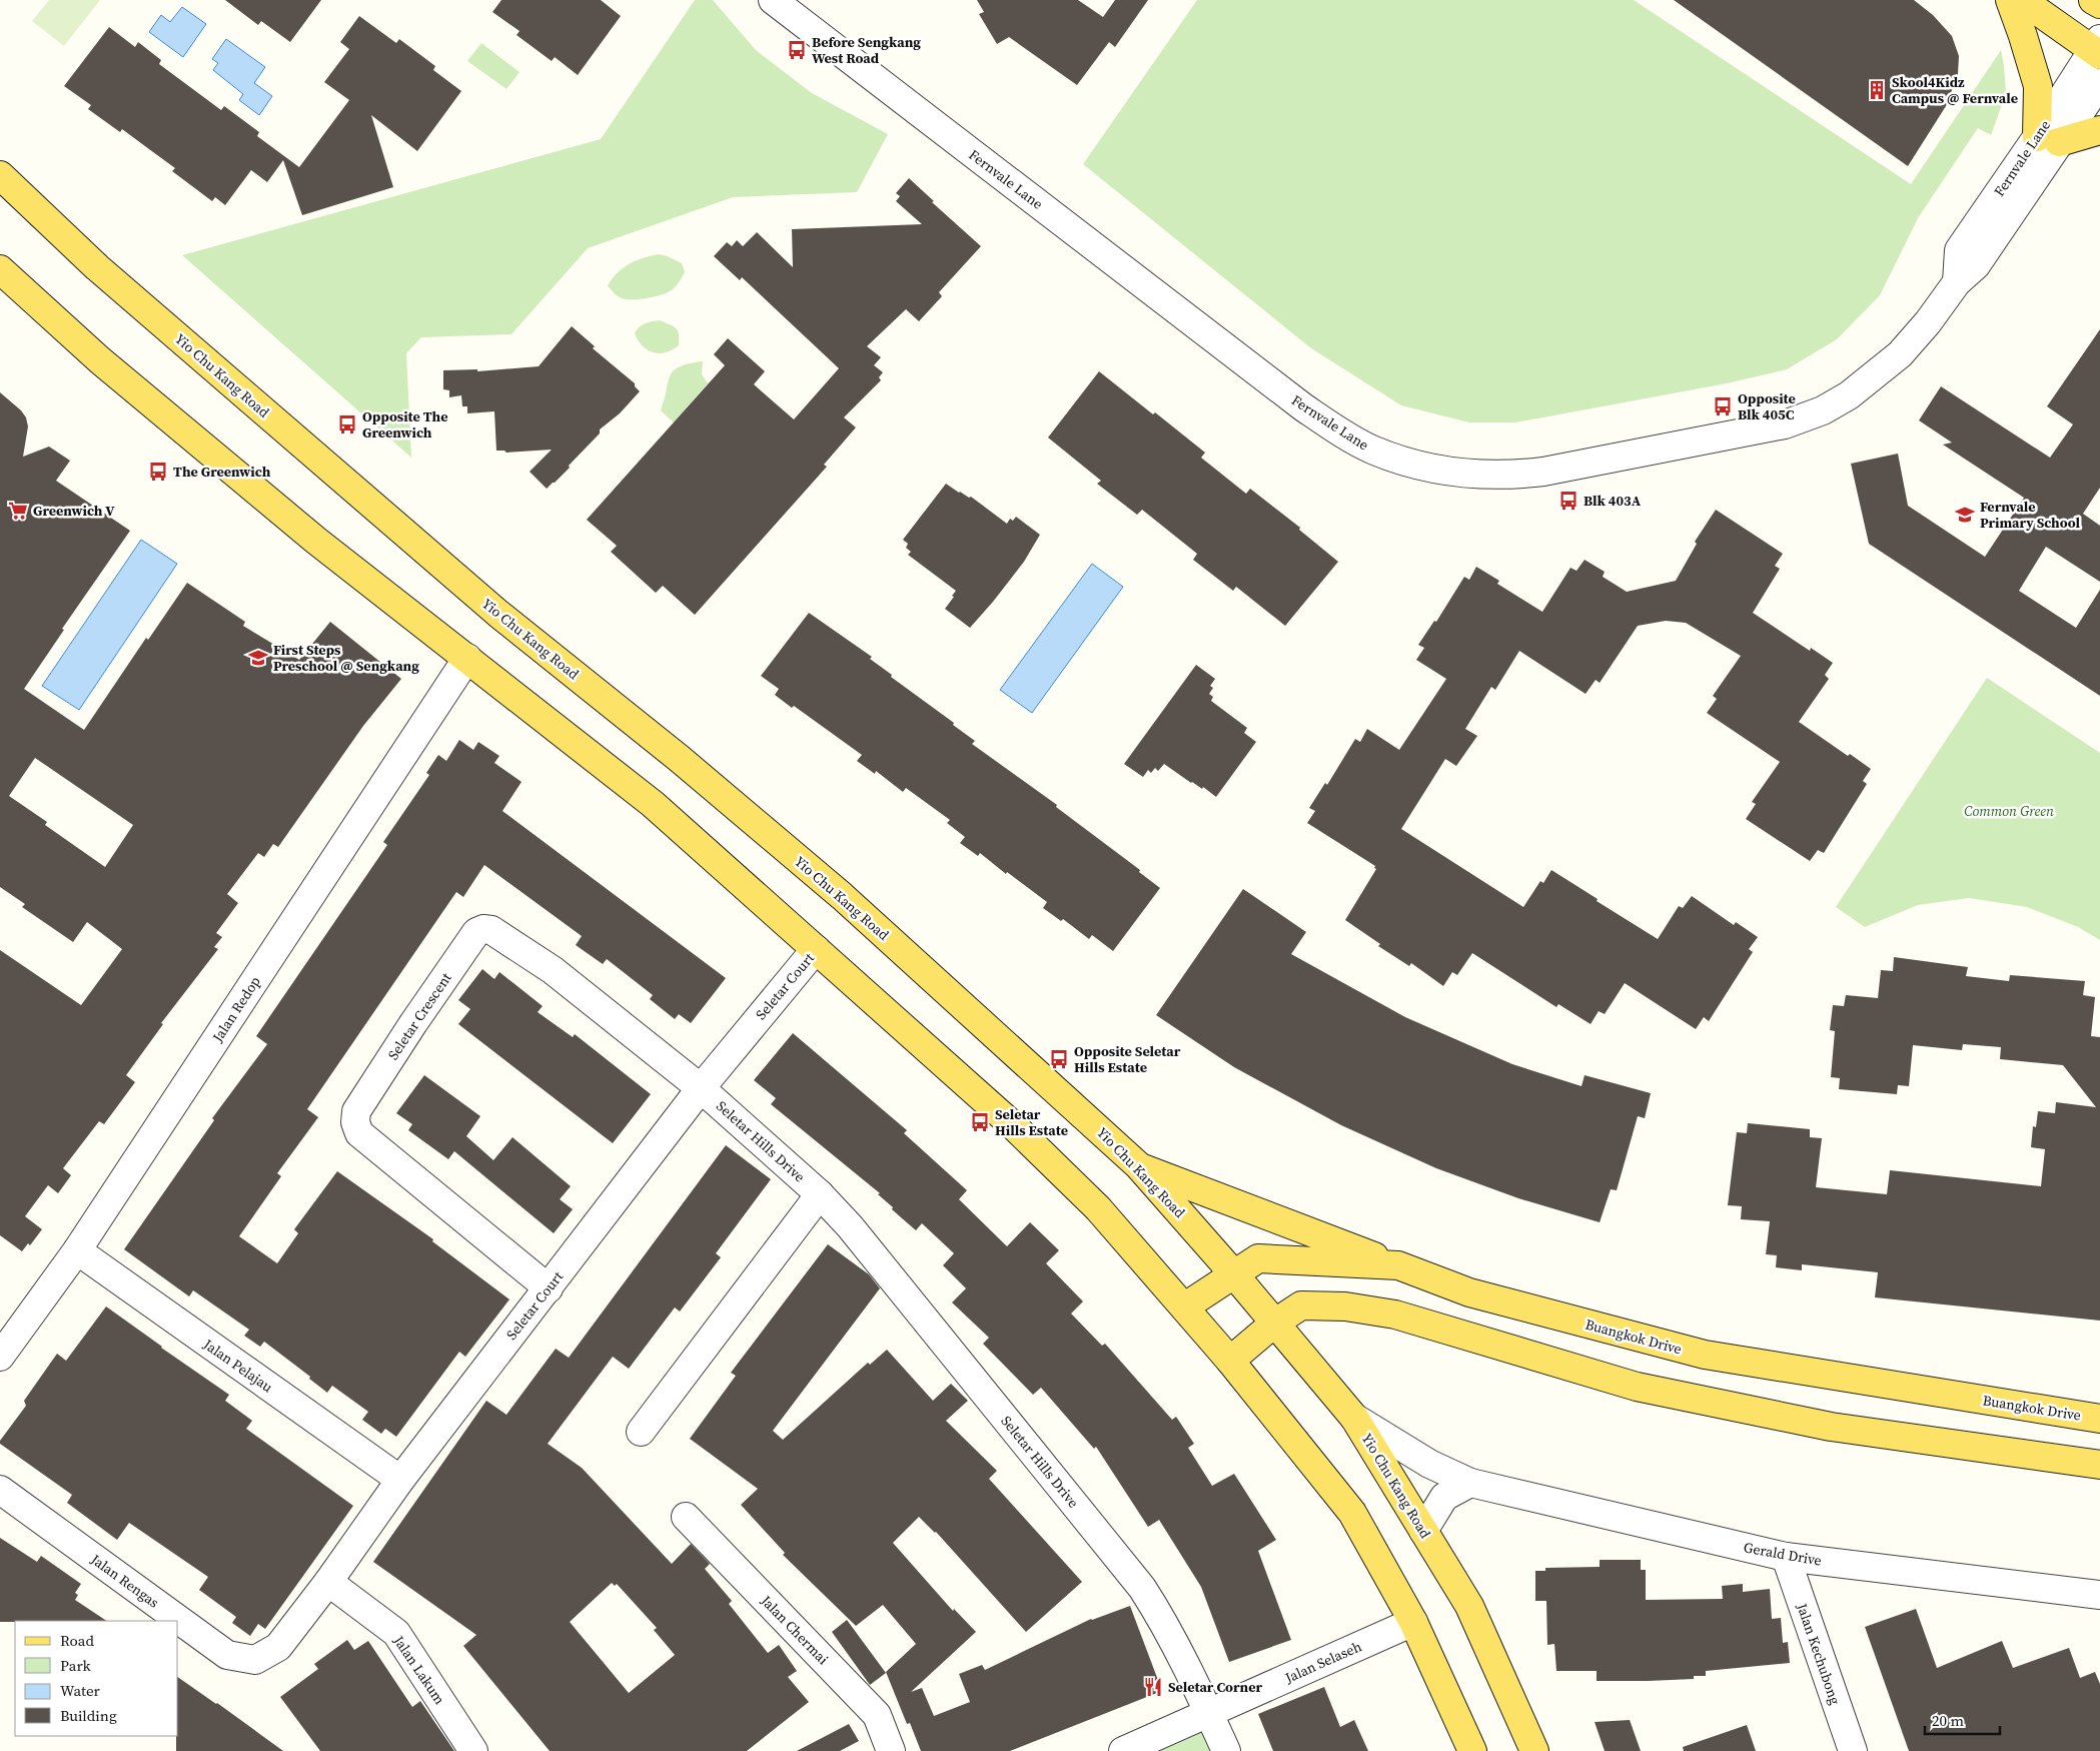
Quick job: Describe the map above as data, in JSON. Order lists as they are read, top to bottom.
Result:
{
  "streets": {
    "main road": ["Yio Chu Kang Road", "Buangkok Drive"],
    "street": [
      "Fernvale Lane",
      "Seletar Court",
      "Jalan Redop",
      "Seletar Crescent",
      "Seletar Hills Drive",
      "Jalan Pelajau",
      "Gerald Drive",
      "Jalan Rengas",
      "Jalan Chermai",
      "Jalan Kechubong",
      "Jalan Selaseh",
      "Jalan Lakum"
    ]
  },
  "crossings": [
    ["Yio Chu Kang Road", "Buangkok Drive"],
    ["Yio Chu Kang Road", "Gerald Drive"],
    ["Seletar Court", "Seletar Crescent"],
    ["Seletar Court", "Seletar Hills Drive"],
    ["Seletar Court", "Jalan Pelajau"],
    ["Seletar Court", "Jalan Rengas"],
    ["Seletar Court", "Jalan Lakum"],
    ["Jalan Redop", "Jalan Pelajau"],
    ["Seletar Crescent", "Seletar Hills Drive"],
    ["Seletar Hills Drive", "Jalan Selaseh"],
    ["Gerald Drive", "Jalan Kechubong"]
  ],
  "parks": ["Common Green"],
  "places": {
    "bus stop": [
      "Before Sengkang West Road",
      "Opposite Blk 405C",
      "Opposite The Greenwich",
      "The Greenwich",
      "Blk 403A",
      "Opposite Seletar Hills Estate",
      "Seletar Hills Estate"
    ],
    "building": ["Skool4Kidz Campus @ Fernvale"],
    "supermarket": ["Greenwich V"],
    "school or university": ["Fernvale Primary School", "First Steps Preschool @ Sengkang"],
    "restaurant": ["Seletar Corner"]
  },
  "legend": [
    "Road",
    "Park",
    "Water",
    "Building"
  ],
  "scale_bar": "20 m"
}
